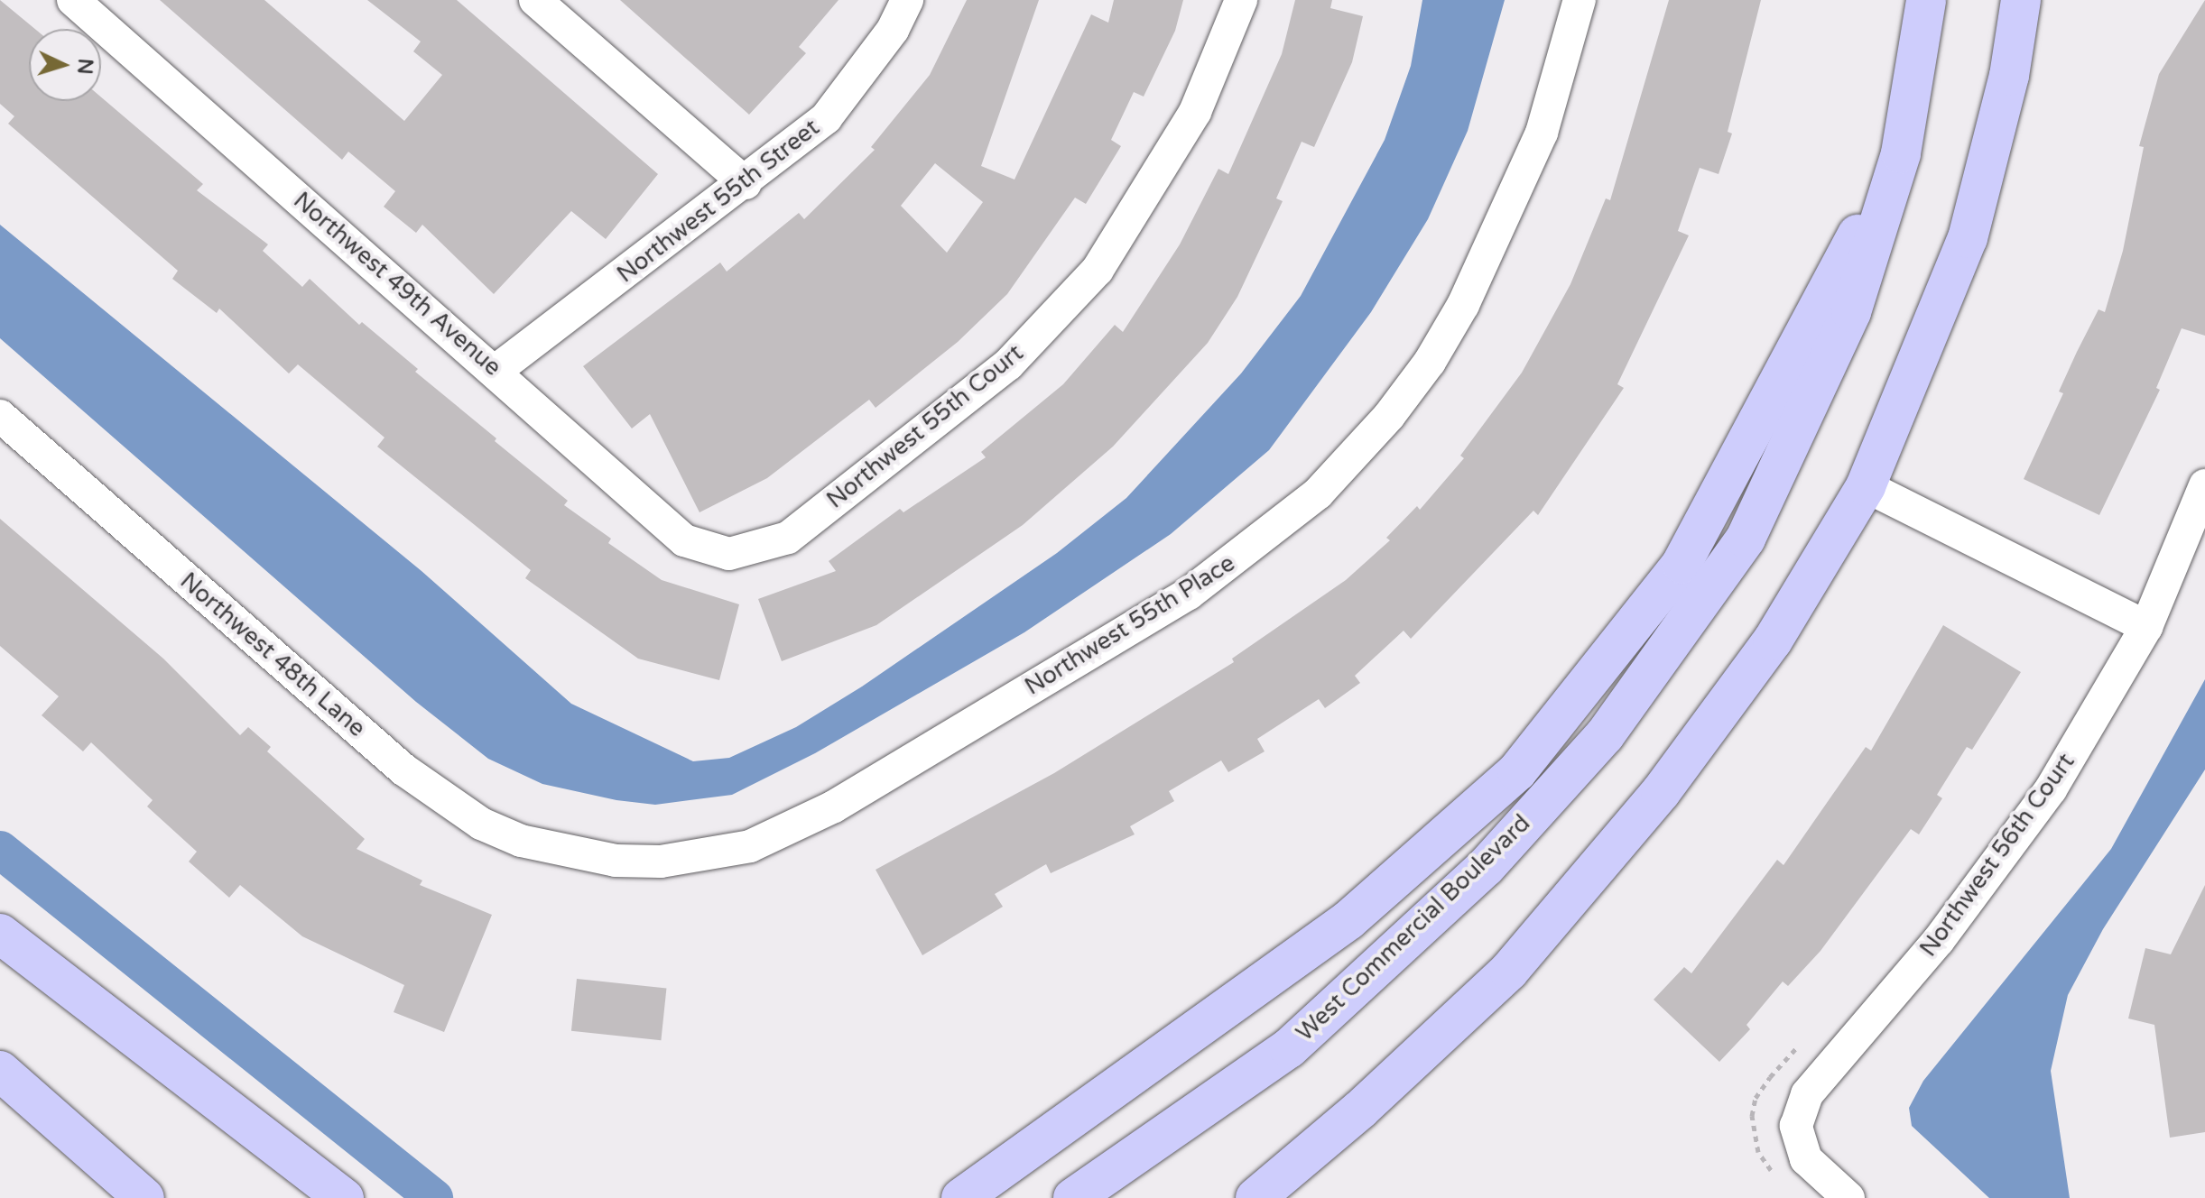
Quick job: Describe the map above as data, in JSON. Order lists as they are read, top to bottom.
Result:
{
  "streets": {
    "highway": ["West Commercial Boulevard"],
    "street": [
      "Northwest 55th Street",
      "Northwest 49th Avenue",
      "Northwest 55th Court",
      "Northwest 55th Place",
      "Northwest 48th Lane",
      "Northwest 56th Court"
    ]
  },
  "crossings": [
    ["Northwest 55th Street", "Northwest 49th Avenue"],
    ["Northwest 49th Avenue", "Northwest 55th Court"],
    ["Northwest 55th Place", "Northwest 48th Lane"]
  ],
  "north": "right"
}
